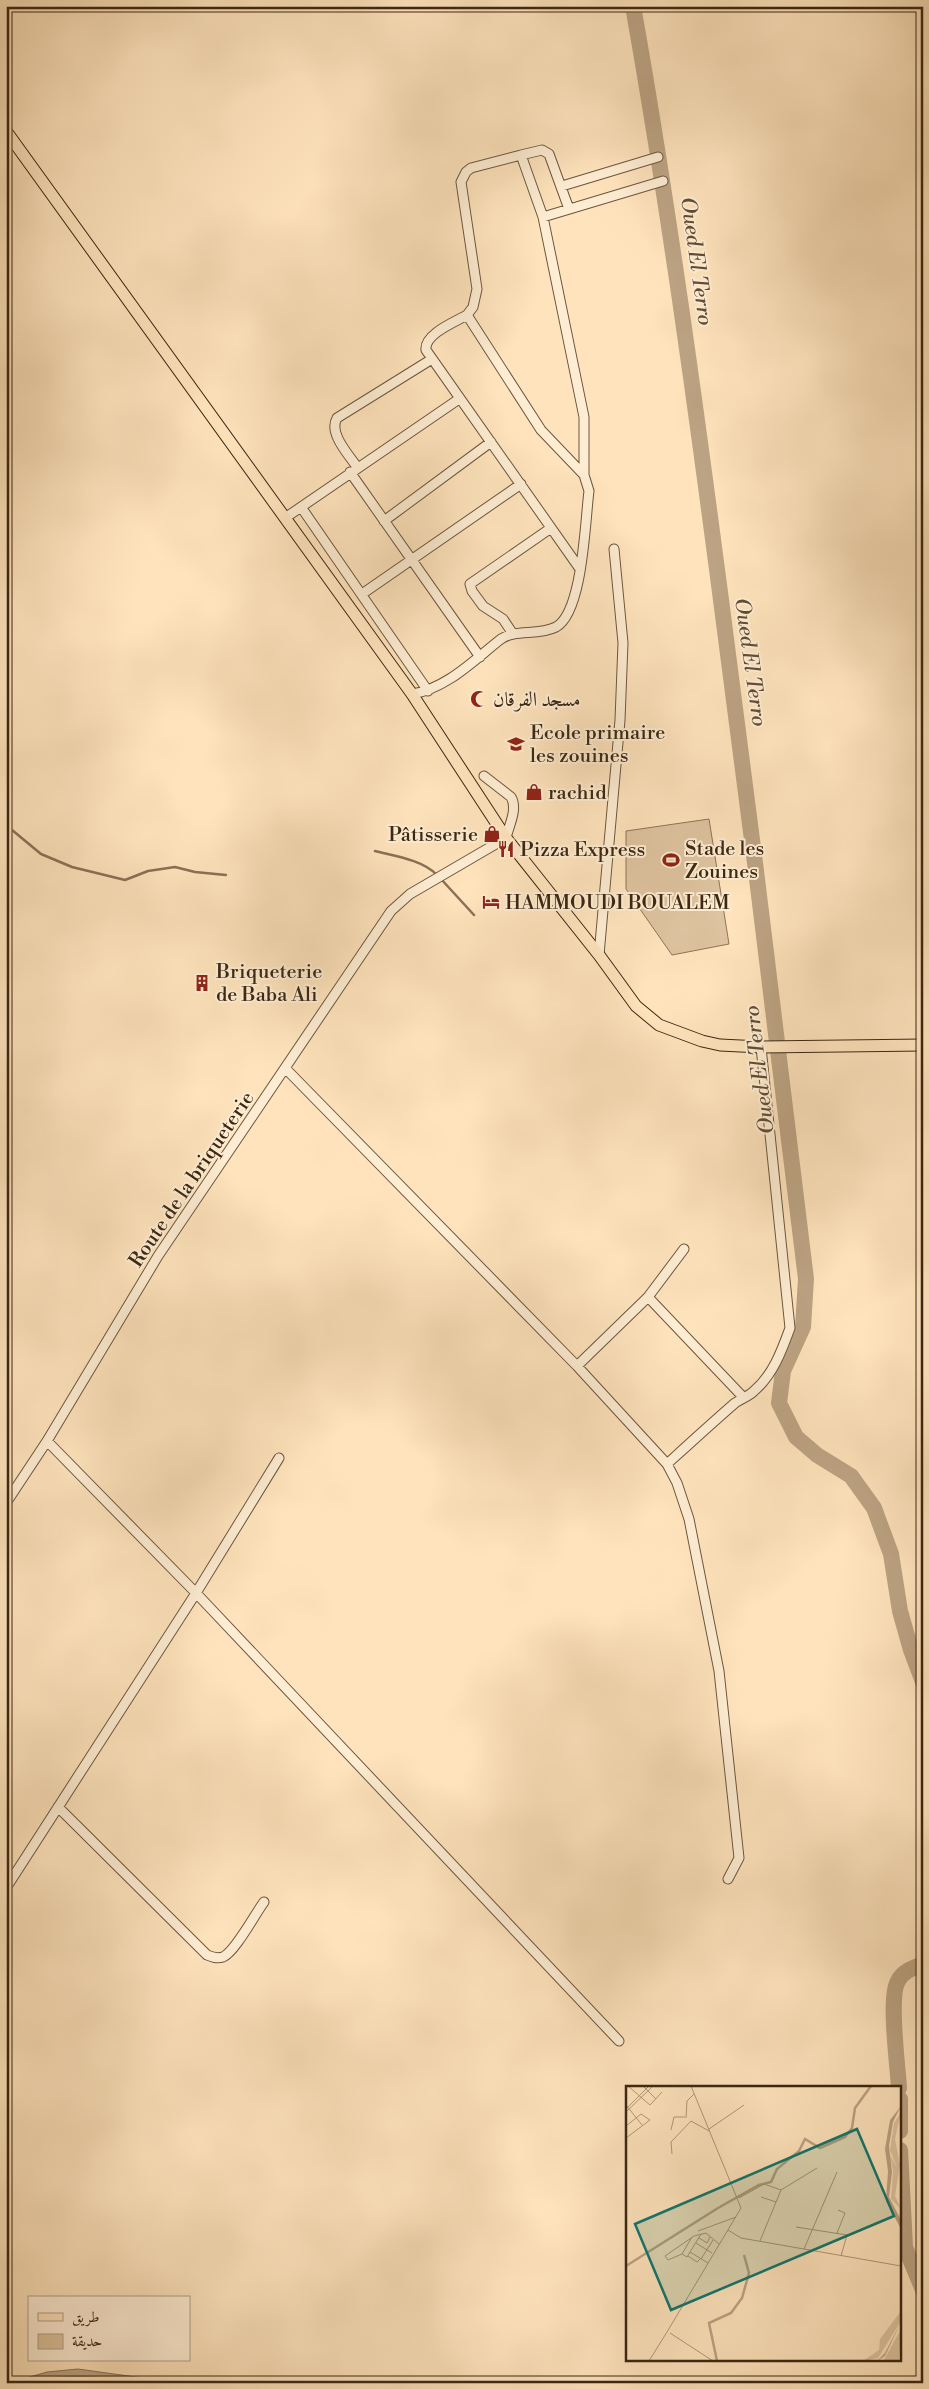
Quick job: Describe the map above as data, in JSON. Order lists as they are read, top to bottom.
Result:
{
  "streets": {
    "street": ["Route de la briqueterie"]
  },
  "water": ["Oued El Terro"],
  "places": {
    "mosque": ["مسجد الفرقان"],
    "school or university": ["Ecole primaire les zouines"],
    "shop": ["rachid", "Pâtisserie"],
    "restaurant": ["Pizza Express"],
    "sports": ["Stade les Zouines"],
    "hotel": ["HAMMOUDI BOUALEM"],
    "building": ["Briqueterie de Baba Ali"]
  },
  "legend": ["طريق", "حديقة"]
}
